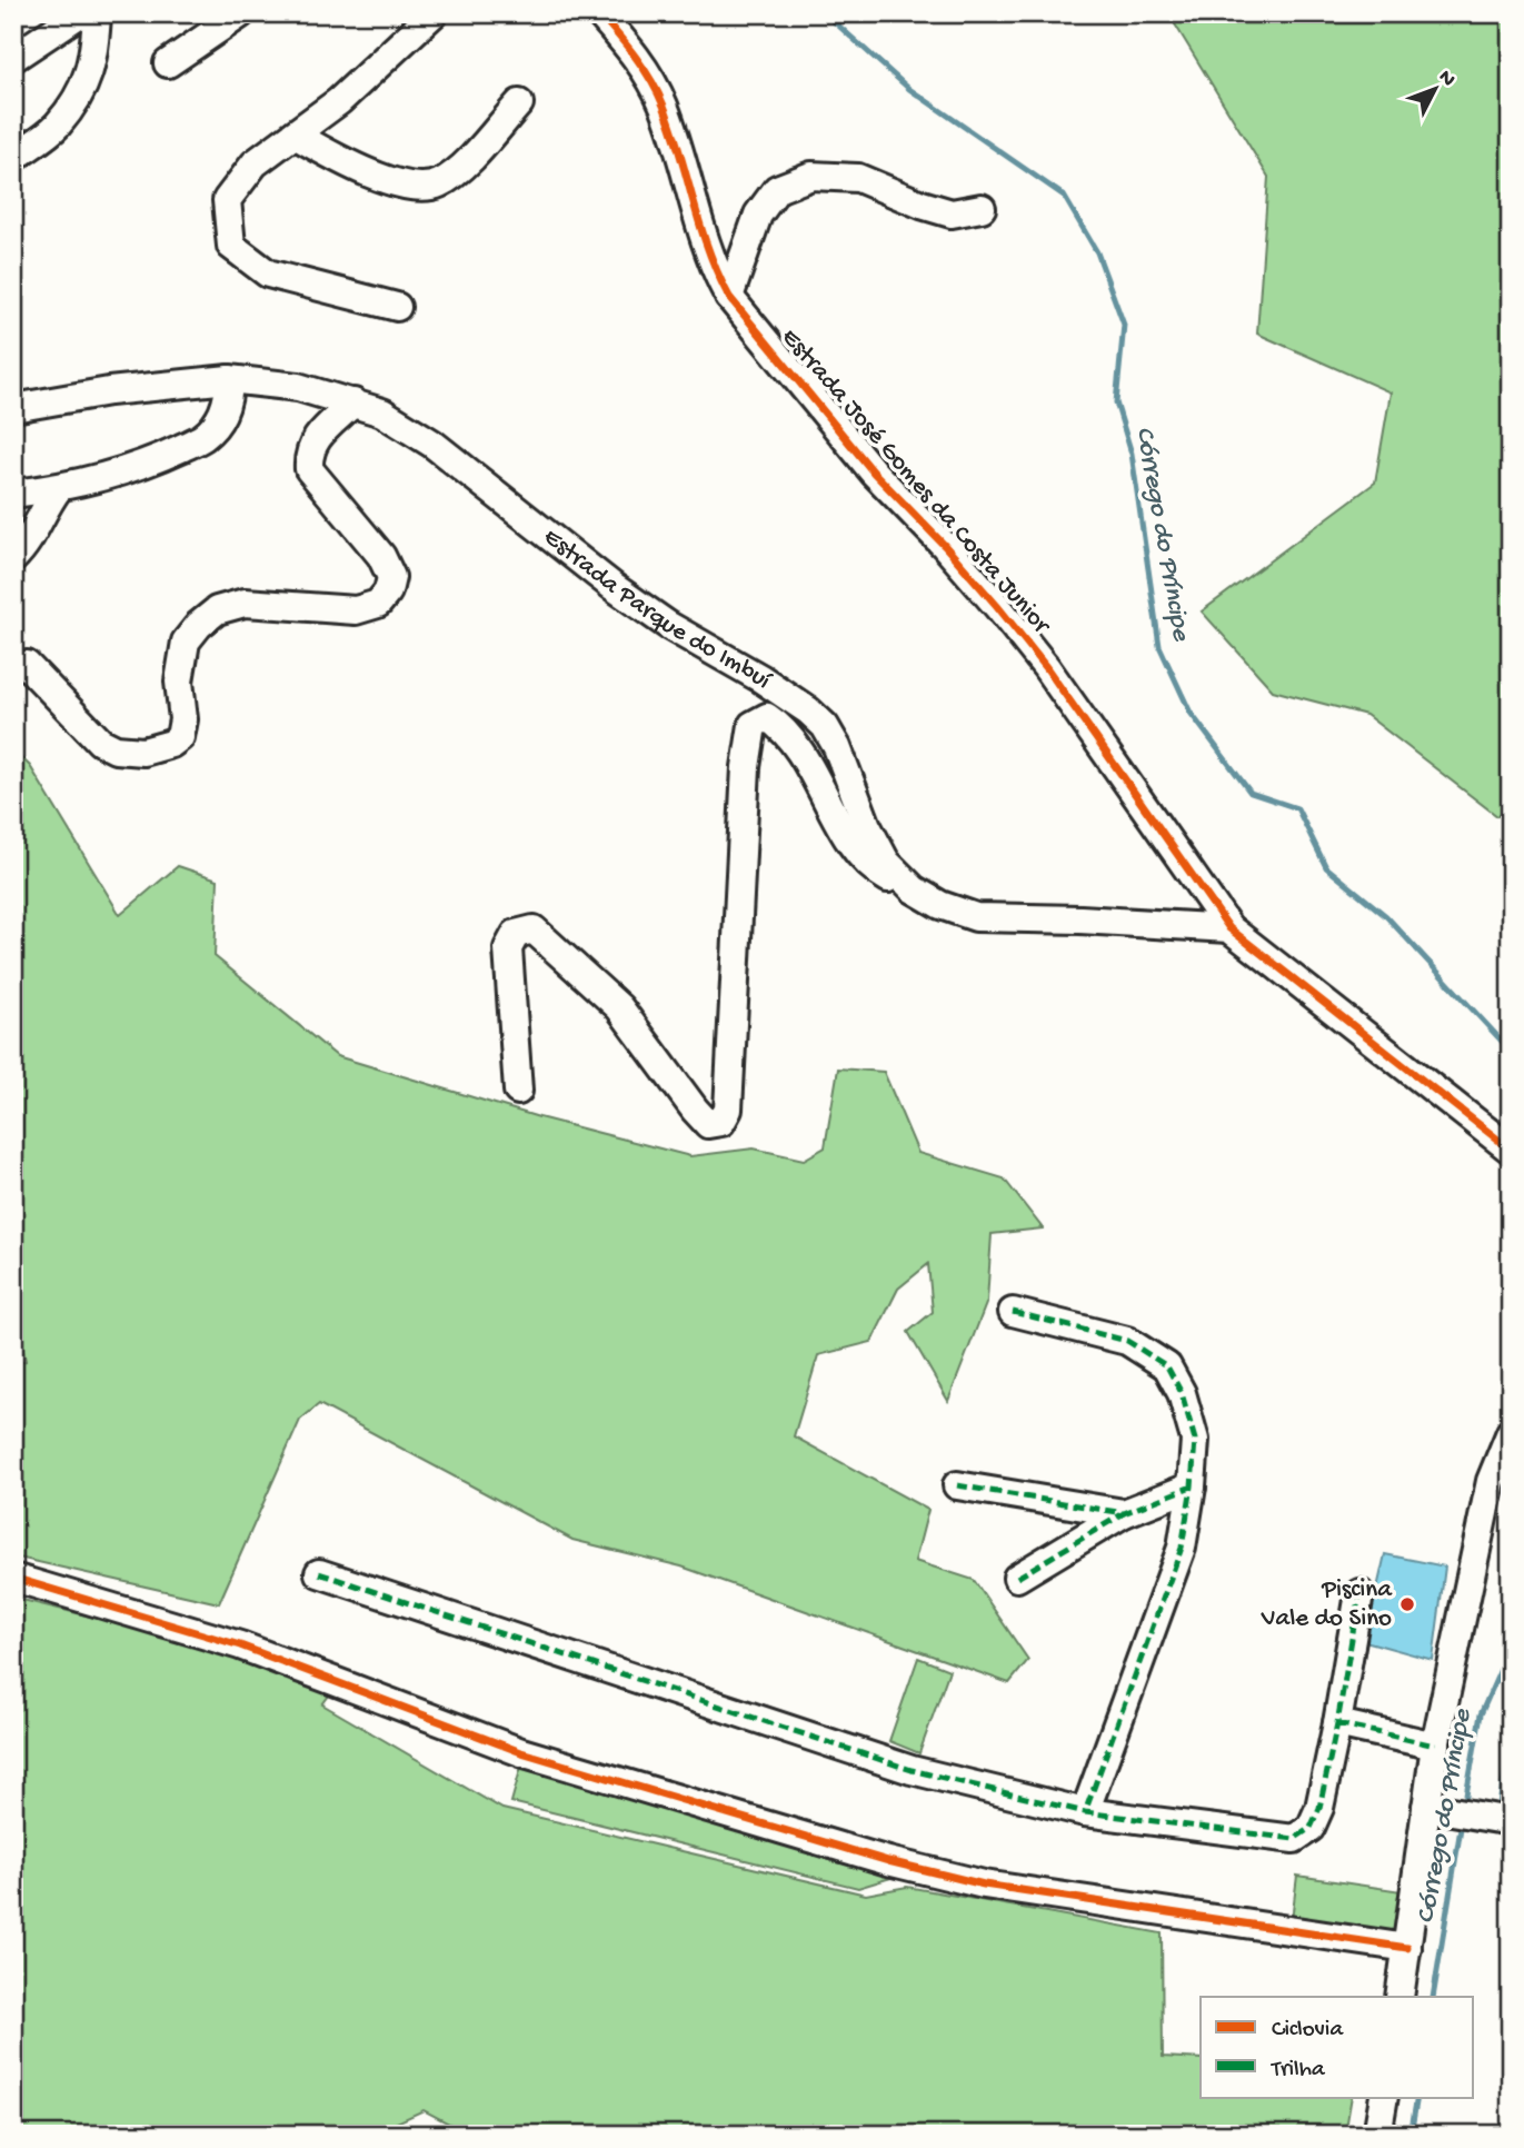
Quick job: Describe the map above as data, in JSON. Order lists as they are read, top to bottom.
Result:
{
  "streets": {
    "street": ["Estrada José Gomes da Costa Junior", "Estrada Parque do Imbuí"]
  },
  "crossings": [
    ["Estrada José Gomes da Costa Junior", "Estrada Parque do Imbuí"]
  ],
  "water": ["Córrego do Príncipe"],
  "places": ["Piscina Vale do Sino"],
  "legend": ["Ciclovia", "Trilha"],
  "north": "top right"
}
